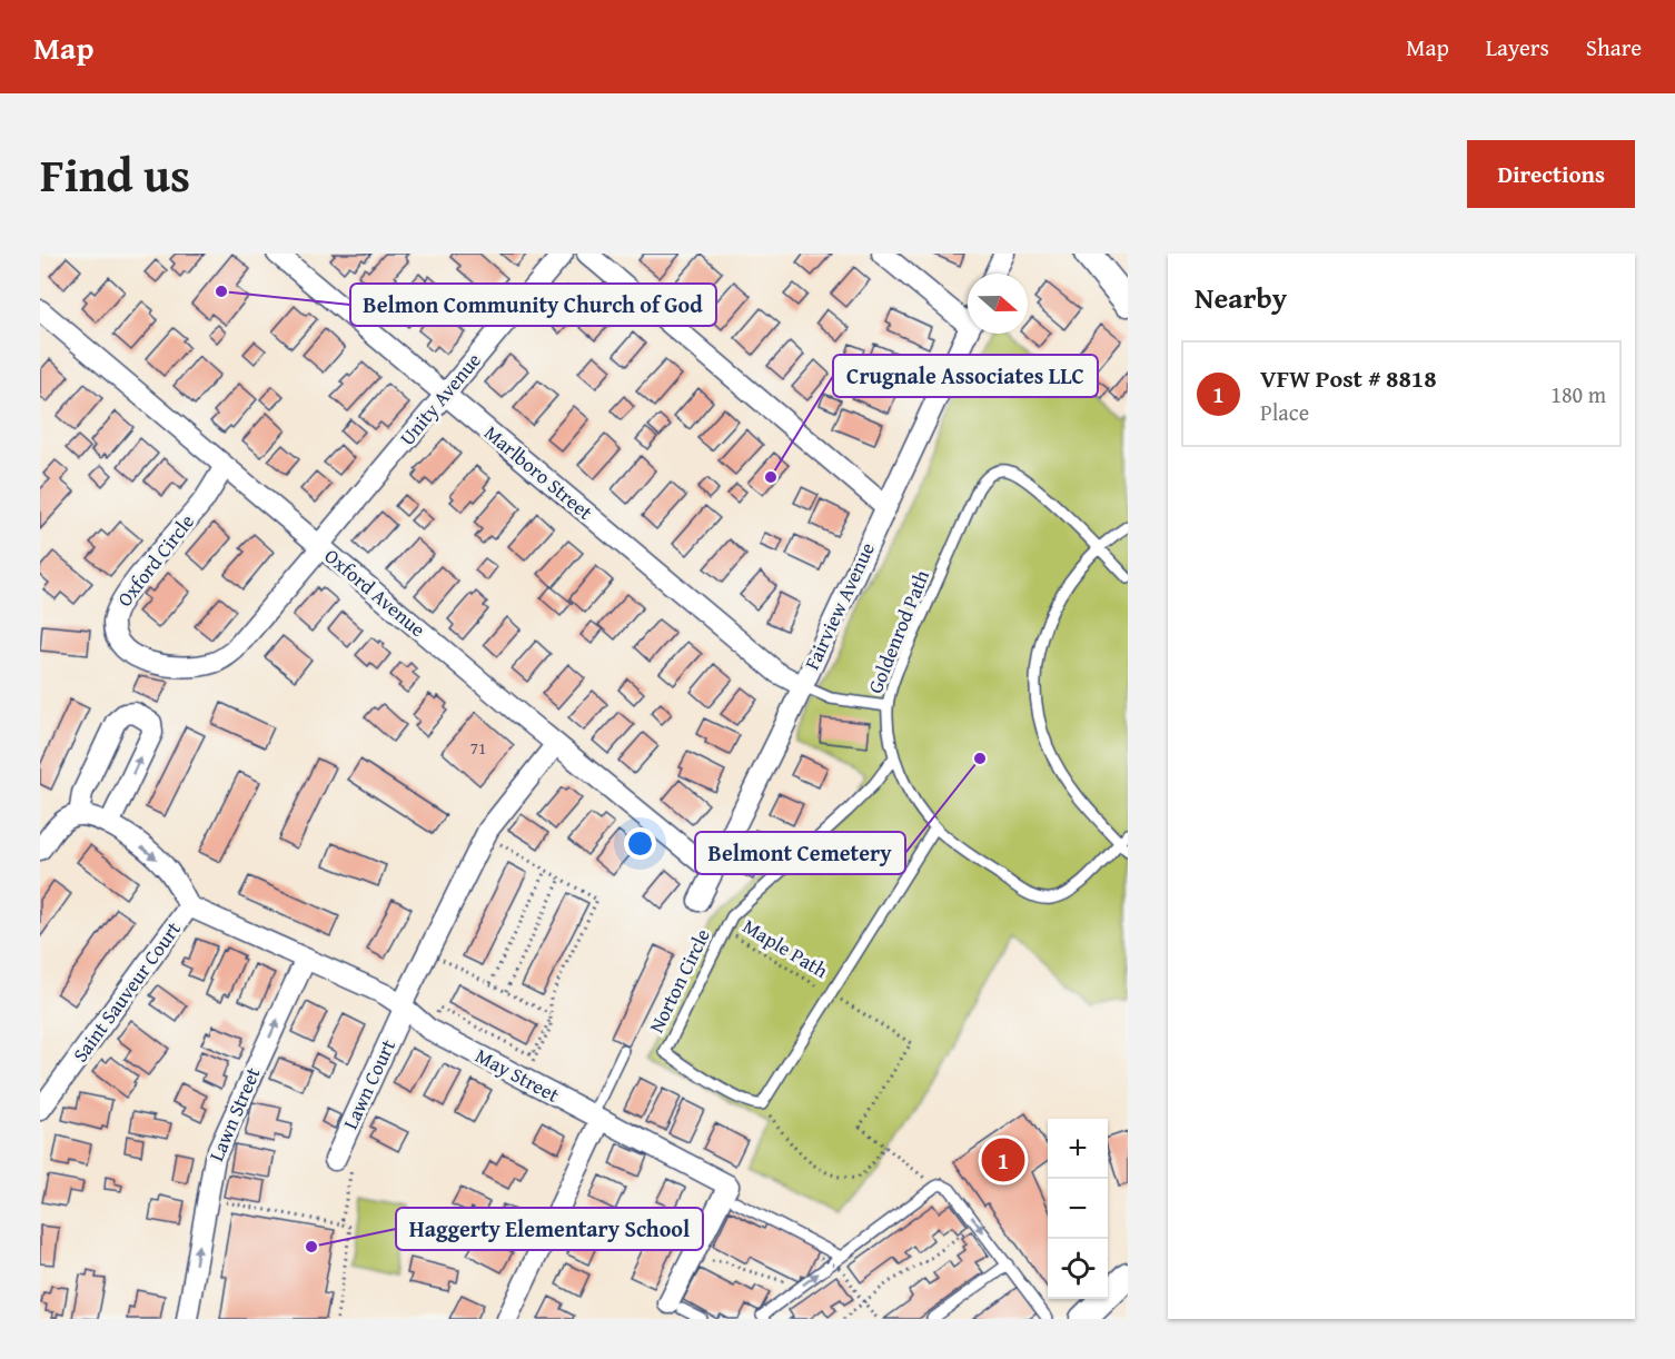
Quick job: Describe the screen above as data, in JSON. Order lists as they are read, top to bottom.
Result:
{
  "streets": {
    "street": [
      "Unity Avenue",
      "Marlboro Street",
      "Oxford Circle",
      "Oxford Avenue",
      "Fairview Avenue",
      "Saint Sauveur Court",
      "May Street",
      "Lawn Court",
      "Lawn Street"
    ],
    "lane": ["Goldenrod Path", "Norton Circle"],
    "path": ["Maple Path"]
  },
  "crossings": [
    ["Unity Avenue", "Marlboro Street"],
    ["Unity Avenue", "Oxford Circle"],
    ["Unity Avenue", "Oxford Avenue"],
    ["Marlboro Street", "Fairview Avenue"],
    ["Oxford Circle", "Oxford Avenue"],
    ["Oxford Avenue", "Fairview Avenue"],
    ["Goldenrod Path", "Norton Circle"],
    ["Maple Path", "Norton Circle"],
    ["Saint Sauveur Court", "May Street"],
    ["May Street", "Lawn Court"],
    ["May Street", "Lawn Street"]
  ],
  "one_way": ["Lawn Street"],
  "places": [
    "Belmon Community Church of God",
    "Crugnale Associates LLC",
    "Belmont Cemetery",
    "Haggerty Elementary School"
  ],
  "house_numbers": ["71"],
  "north": "right",
  "page": {
    "header": "Map",
    "nav": ["Map", "Layers", "Share"],
    "title": "Find us",
    "buttons": "Directions",
    "heading": "Nearby",
    "list": [
      {
        "mark": "1",
        "name": "VFW Post # 8818",
        "note": "Place",
        "value": "180 m"
      }
    ],
    "map_buttons": ["+", "−"],
    "pins": "1"
  }
}
